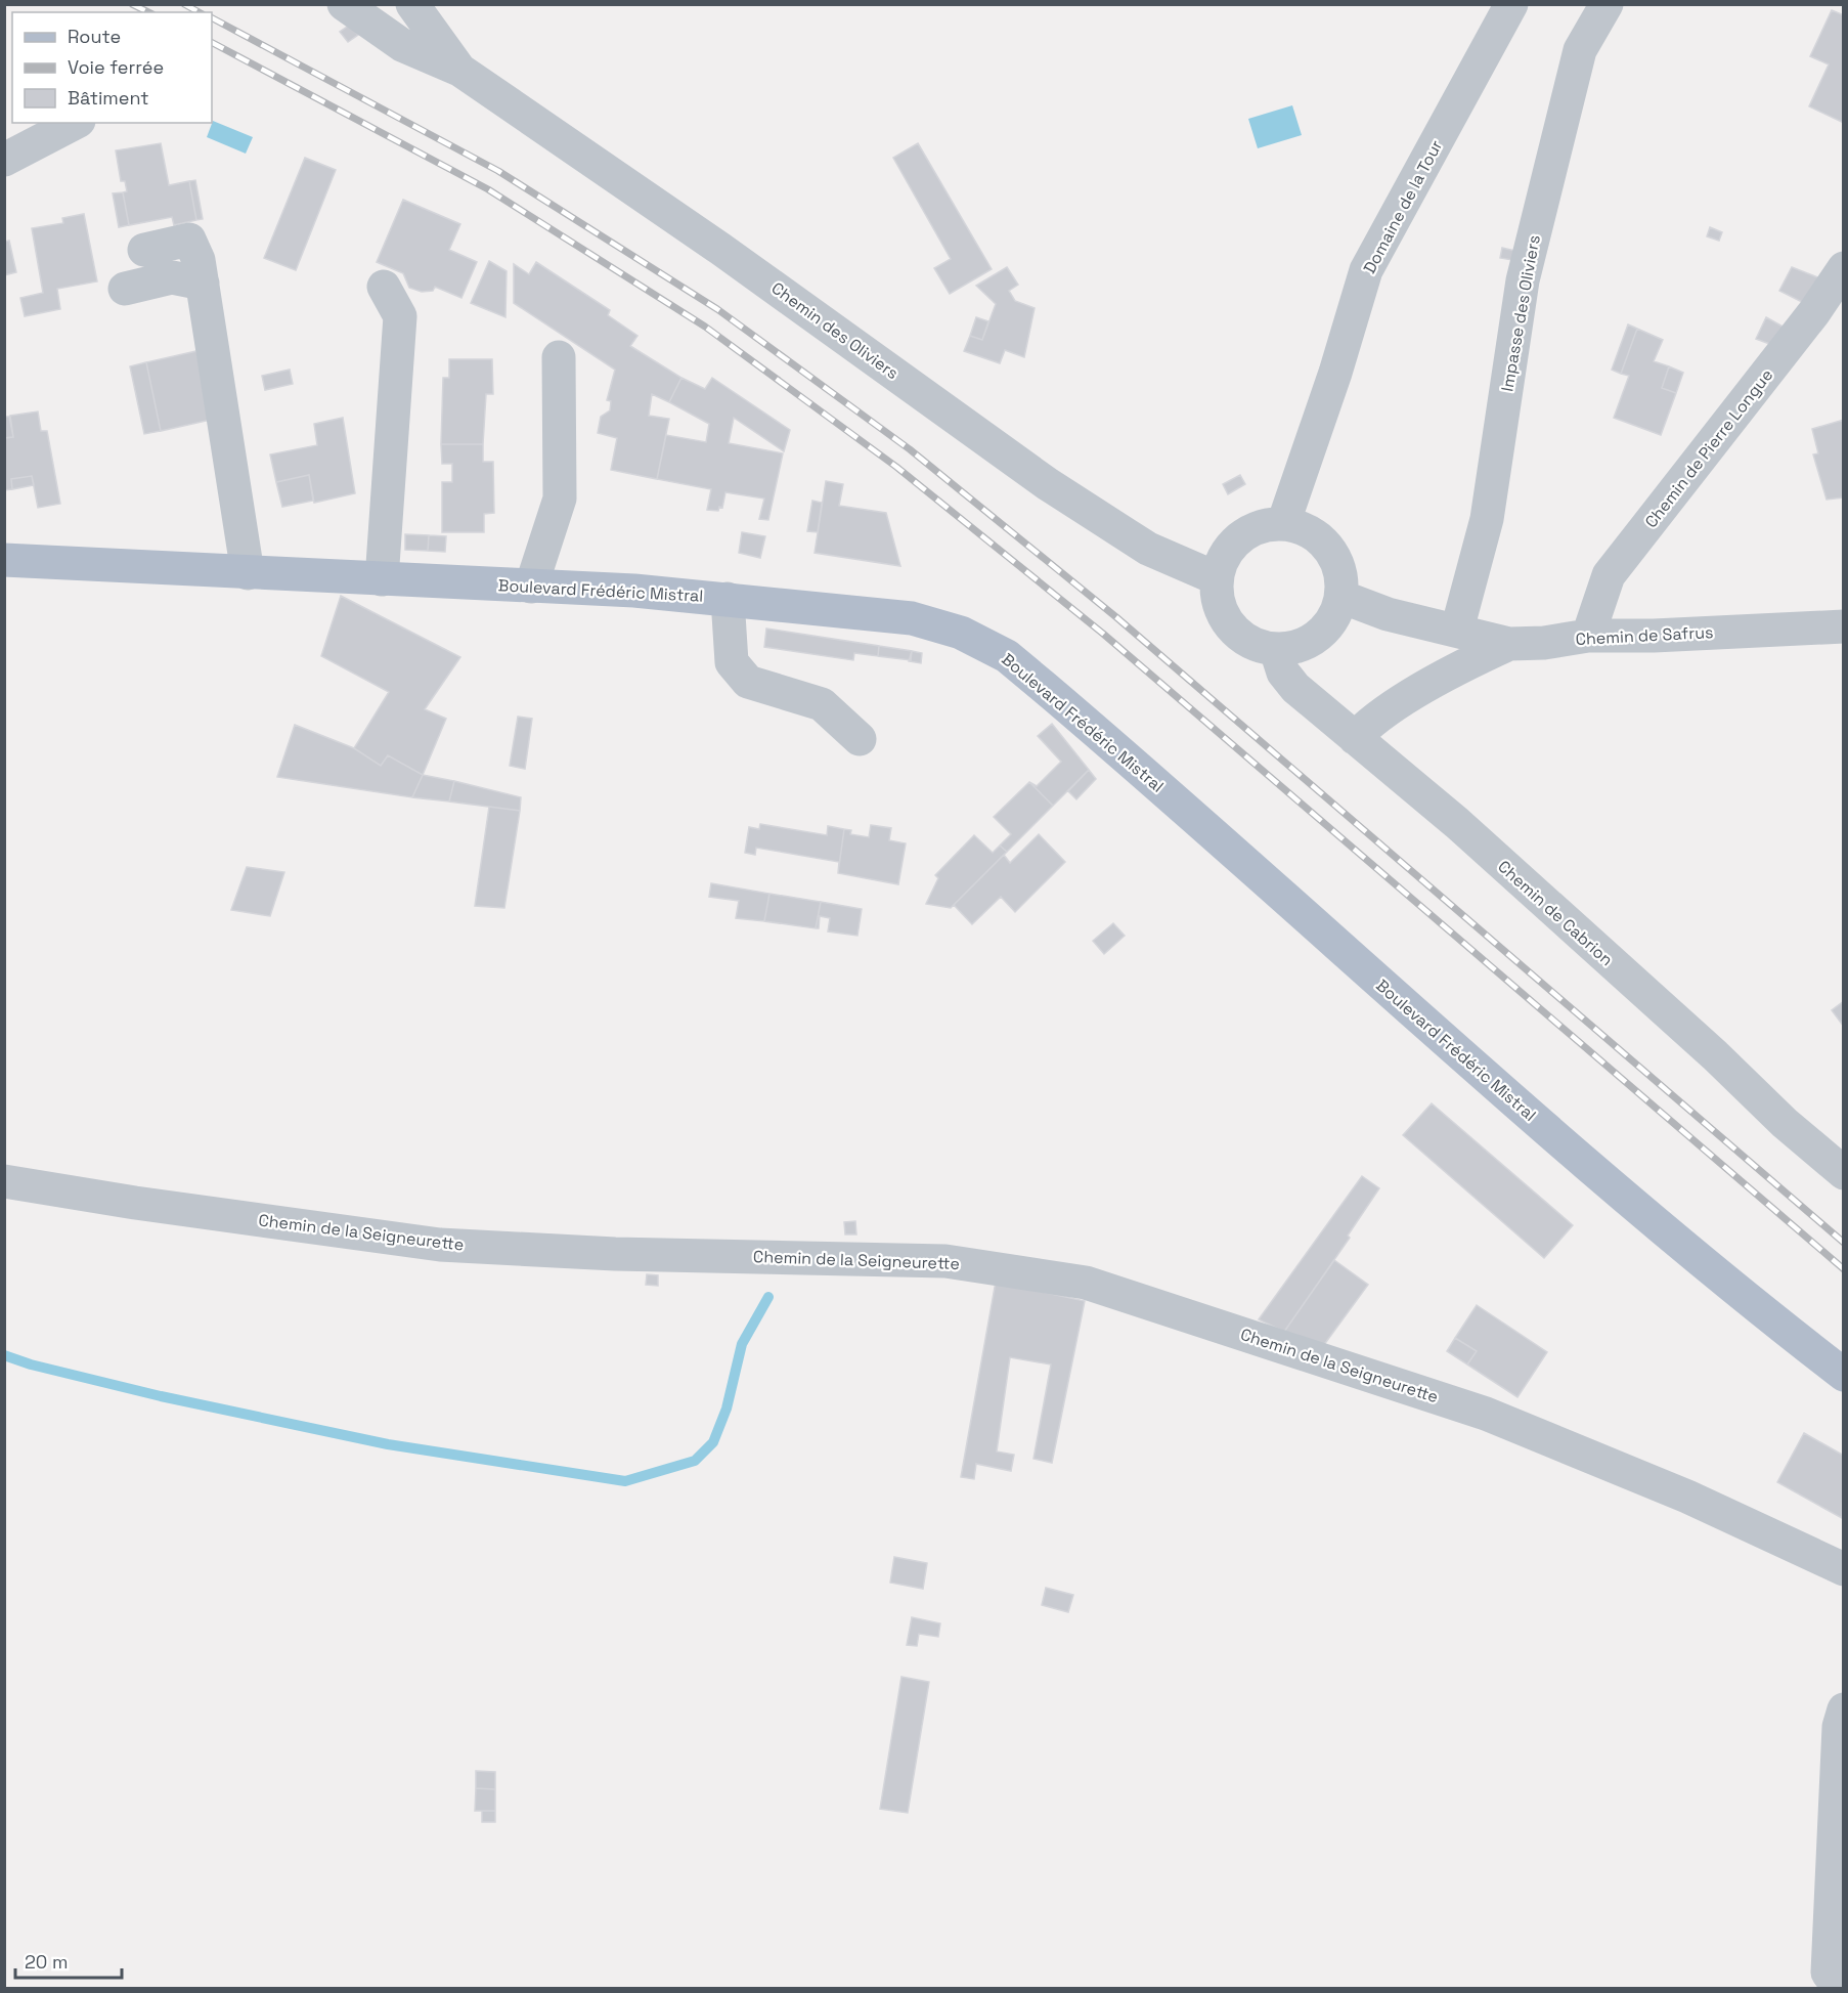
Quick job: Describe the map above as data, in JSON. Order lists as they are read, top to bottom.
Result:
{
  "streets": {
    "main road": ["Boulevard Frédéric Mistral"],
    "street": [
      "Domaine de la Tour",
      "Impasse des Oliviers",
      "Chemin des Oliviers",
      "Chemin de Pierre Longue",
      "Chemin de Safrus",
      "Chemin de Cabrion",
      "Chemin de la Seigneurette"
    ]
  },
  "crossings": [
    ["Domaine de la Tour", "Chemin des Oliviers"],
    ["Domaine de la Tour", "Chemin de Safrus"],
    ["Domaine de la Tour", "Chemin de Cabrion"],
    ["Impasse des Oliviers", "Chemin de Safrus"],
    ["Chemin des Oliviers", "Chemin de Safrus"],
    ["Chemin des Oliviers", "Chemin de Cabrion"],
    ["Chemin de Pierre Longue", "Chemin de Safrus"],
    ["Chemin de Safrus", "Chemin de Cabrion"]
  ],
  "legend": ["Route", "Voie ferrée", "Bâtiment"],
  "scale_bar": "20 m"
}
